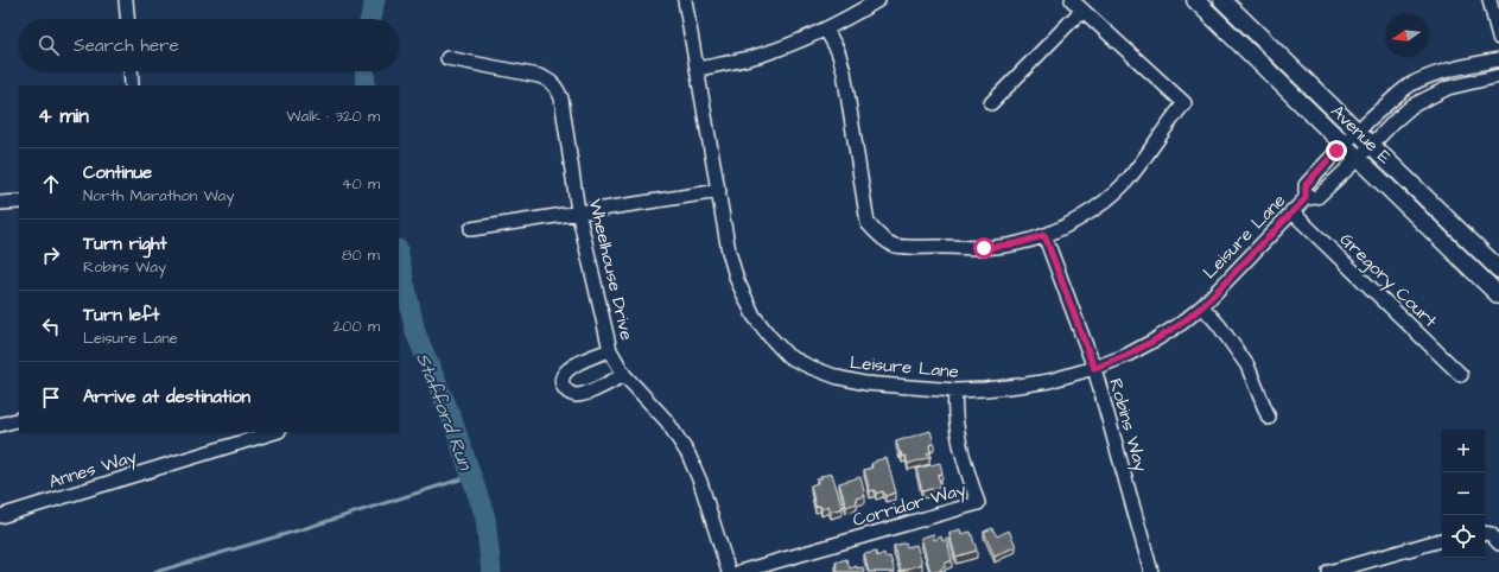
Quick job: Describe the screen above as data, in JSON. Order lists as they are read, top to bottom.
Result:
{
  "streets": {
    "street": [
      "Avenue E",
      "Leisure Lane",
      "Wheelhouse Drive",
      "Gregory Court",
      "Robins Way",
      "Annes Way",
      "Corridor Way"
    ]
  },
  "crossings": [
    ["Avenue E", "Leisure Lane"],
    ["Leisure Lane", "Gregory Court"],
    ["Leisure Lane", "Robins Way"],
    ["Leisure Lane", "Corridor Way"]
  ],
  "water": ["Stafford Run"],
  "north": "left",
  "page": {
    "search": "Search here",
    "heading": ["4 min", "Walk · 320 m"],
    "list": [
      ["Continue", "North Marathon Way", "40 m"],
      ["Turn right", "Robins Way", "80 m"],
      ["Turn left", "Leisure Lane", "200 m"],
      "Arrive at destination"
    ],
    "map_buttons": ["+", "−"]
  }
}
